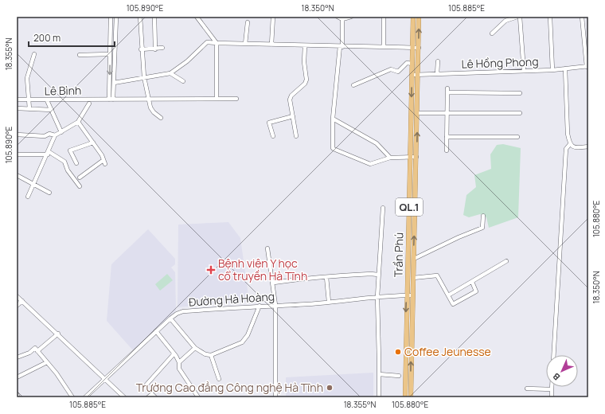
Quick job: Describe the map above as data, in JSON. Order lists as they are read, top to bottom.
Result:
{
  "streets": {
    "main road": ["QL.1", "Trần Phú"],
    "street": ["Lê Hồng Phong", "Lê Bình", "Đường Hà Hoàng"]
  },
  "crossings": [
    ["Lê Hồng Phong", "Trần Phú"],
    ["Trần Phú", "Đường Hà Hoàng"]
  ],
  "places": {
    "health": ["Bệnh viện Y học cổ truyền Hà Tĩnh"],
    "other": ["Coffee Jeunesse", "Trường Cao đẳng Công nghệ Hà Tĩnh"]
  },
  "scale_bar": "200 m",
  "north": "bottom left",
  "coordinates": [
    "105.890°E",
    "18.350°N",
    "105.885°E",
    "18.355°N",
    "105.880°E"
  ]
}
